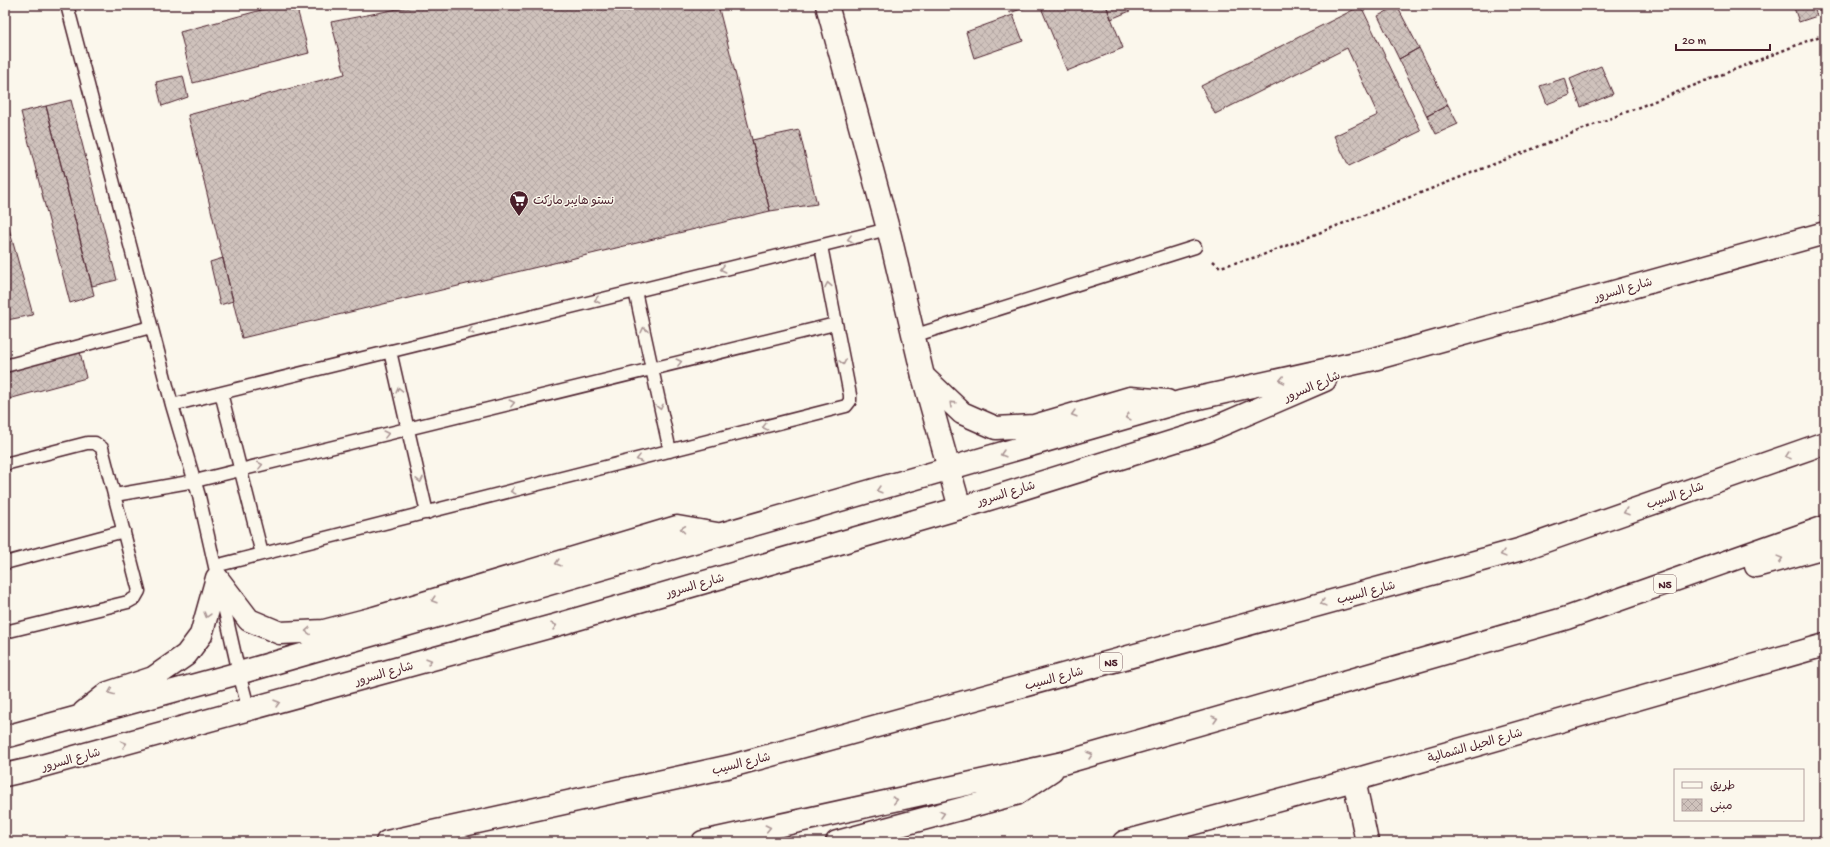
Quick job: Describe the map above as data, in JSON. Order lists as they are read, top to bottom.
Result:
{
  "streets": {
    "main road": [
      "شارع السرور",
      "شارع السيب",
      "N5",
      "شارع الحيل الشمالية"
    ]
  },
  "places": {
    "supermarket": ["نستو هايبر ماركت"]
  },
  "legend": ["طريق", "مبنى"],
  "scale_bar": "20 m"
}
